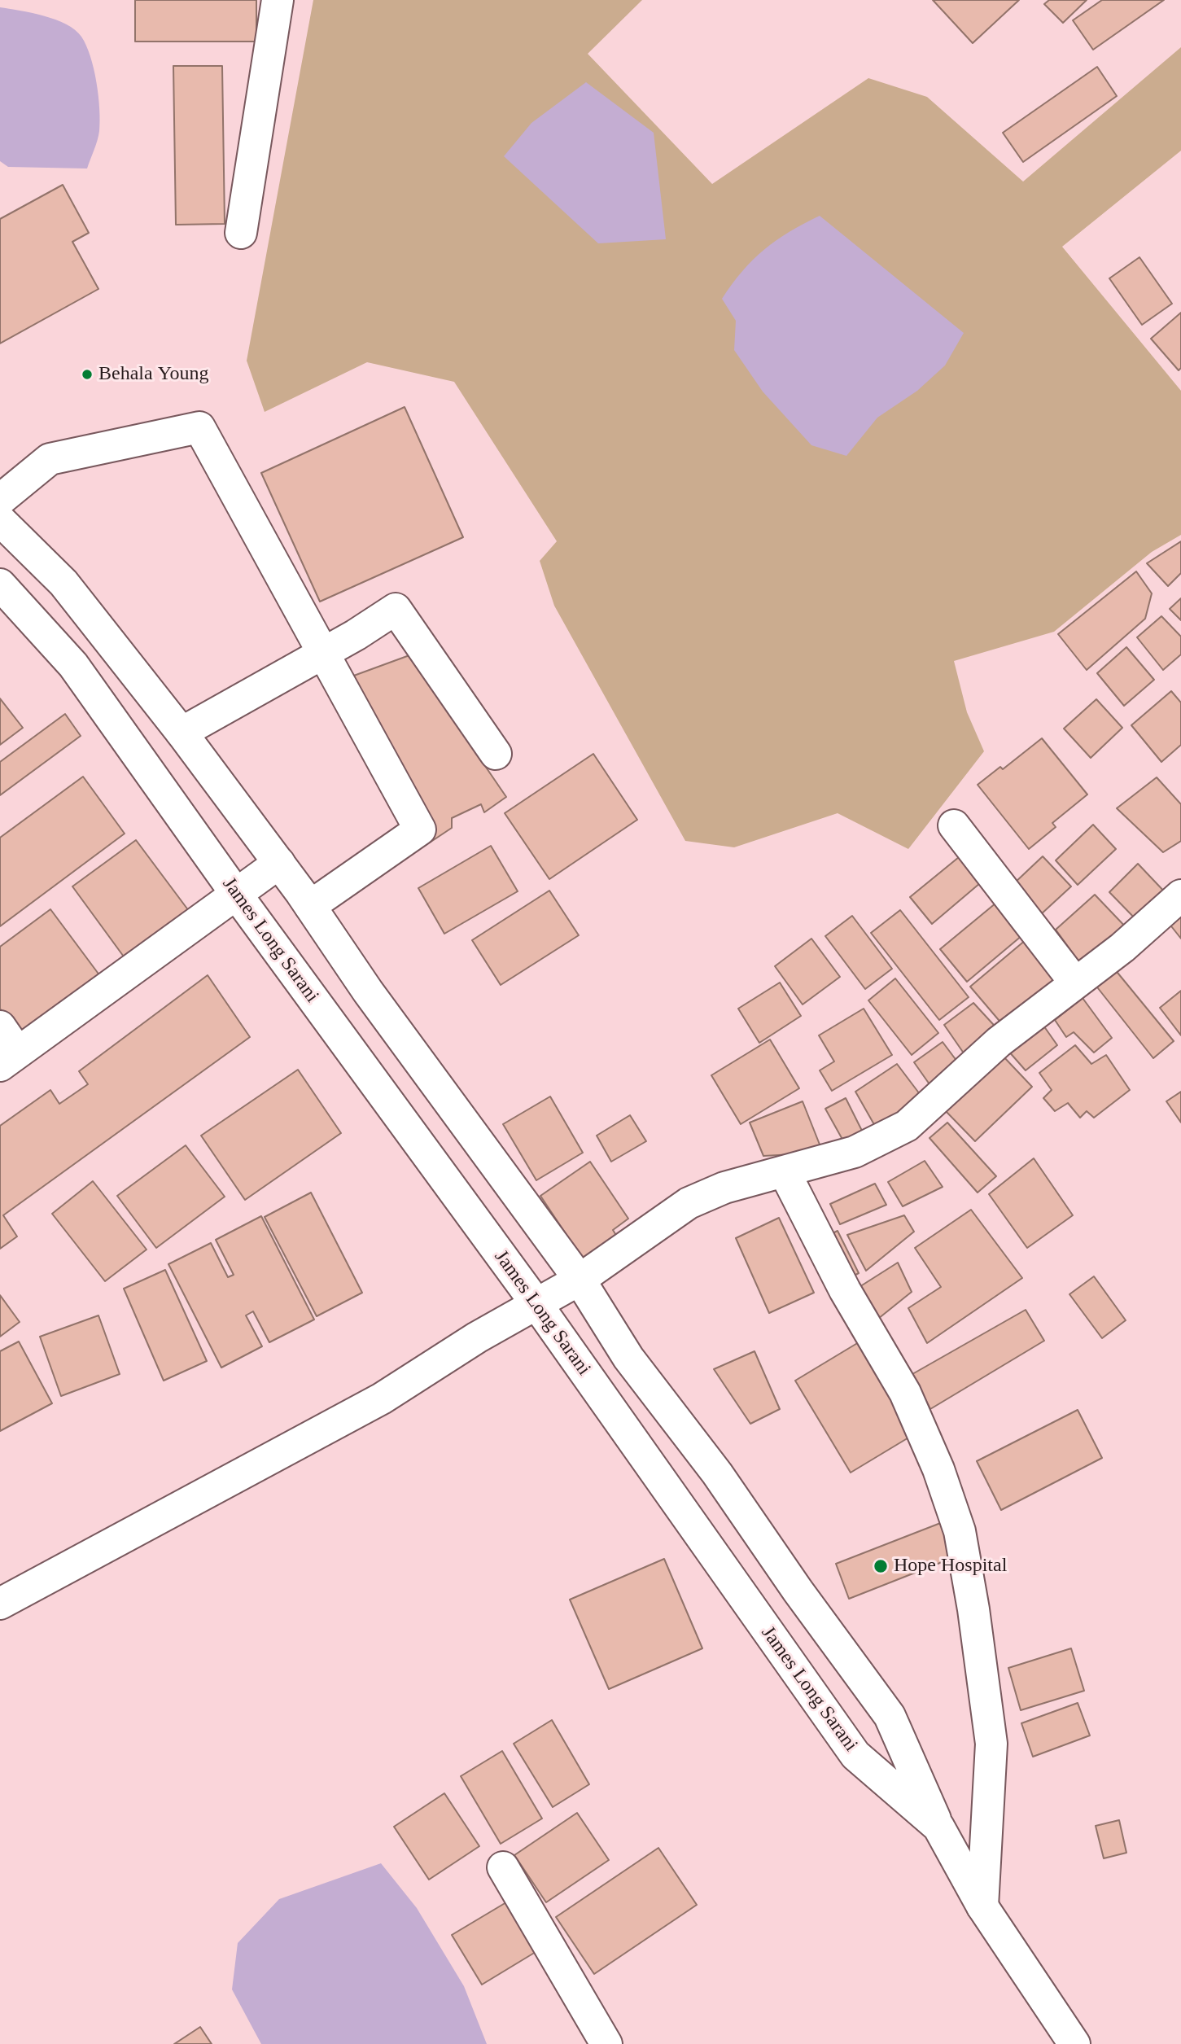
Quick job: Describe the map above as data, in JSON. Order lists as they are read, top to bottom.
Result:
{
  "streets": {
    "street": ["James Long Sarani"]
  },
  "places": ["Behala Young", "Hope Hospital"]
}
